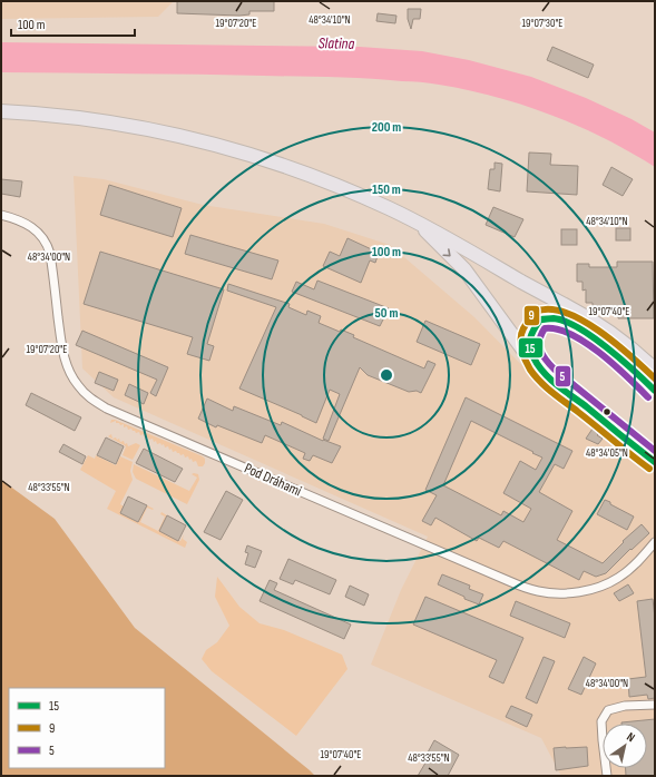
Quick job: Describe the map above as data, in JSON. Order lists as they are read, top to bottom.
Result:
{
  "streets": {
    "street": ["Pod Dráhami"]
  },
  "water": ["Slatina"],
  "lines": ["transit line 9", "transit line 15", "transit line 5"],
  "legend": ["15", "9", "5"],
  "scale_bar": "100 m",
  "north": "top right",
  "coordinates": [
    "48°34'10\"N",
    "19°07'30\"E",
    "19°07'20\"E",
    "48°34'00\"N",
    "19°07'40\"E",
    "48°34'05\"N",
    "48°33'55\"N"
  ],
  "rings": [
    "200 m",
    "150 m",
    "100 m",
    "50 m"
  ]
}
